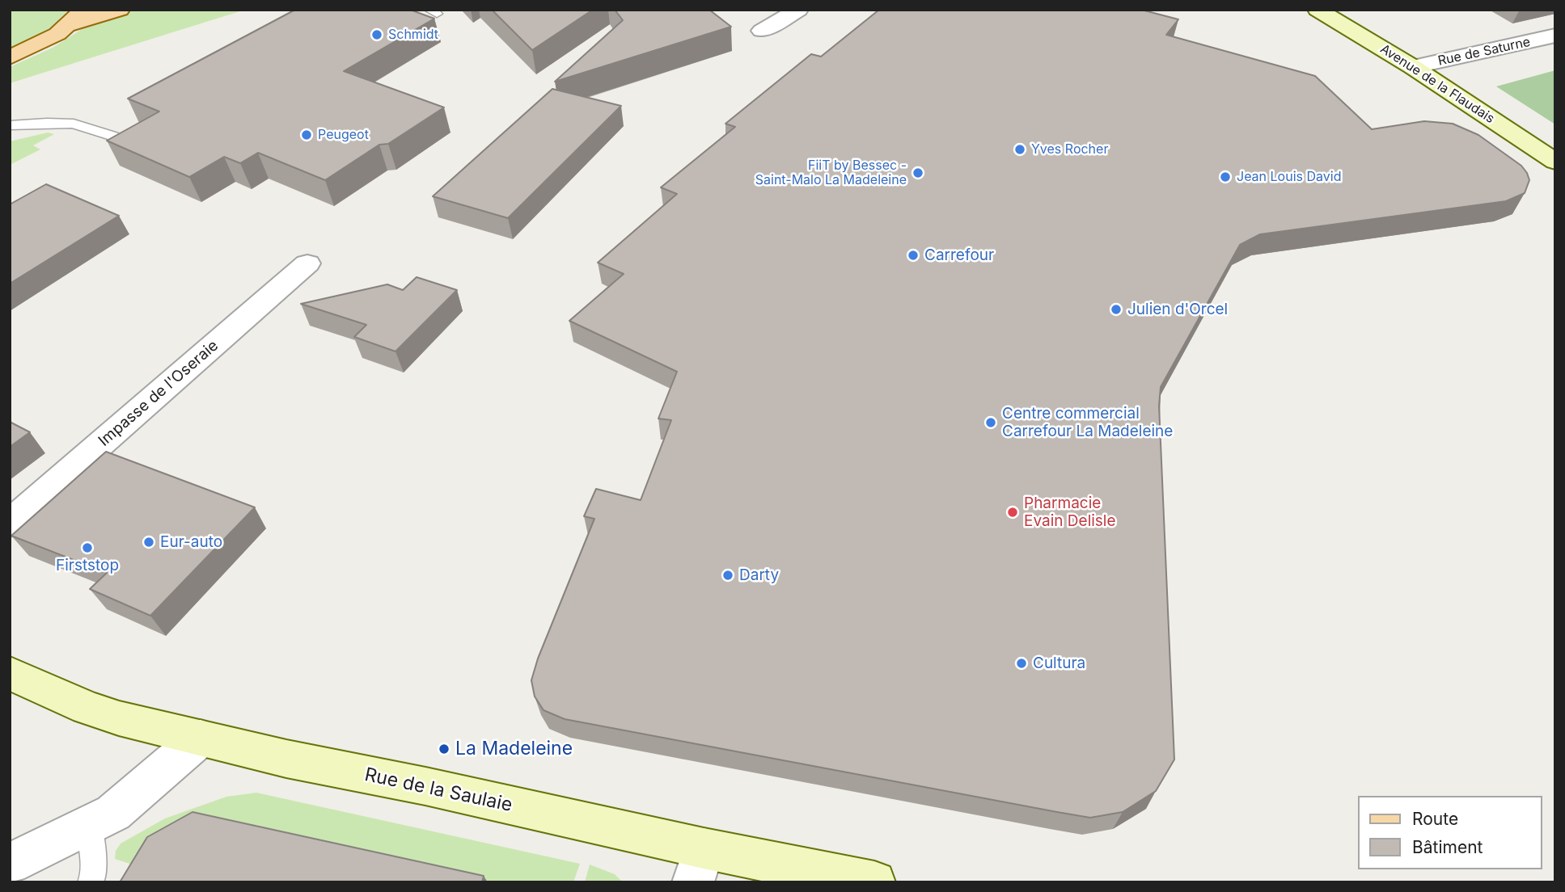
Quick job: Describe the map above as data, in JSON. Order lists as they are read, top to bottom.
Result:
{
  "streets": {
    "street": [
      "Rue de Saturne",
      "Avenue de la Flaudais",
      "Impasse de l'Oseraie",
      "Rue de la Saulaie"
    ]
  },
  "crossings": [
    ["Rue de Saturne", "Avenue de la Flaudais"]
  ],
  "places": [
    "Schmidt",
    "Peugeot",
    "Yves Rocher",
    "FiiT by Bessec - Saint-Malo La Madeleine",
    "Jean Louis David",
    "Carrefour",
    "Julien d'Orcel",
    "Centre commercial Carrefour La Madeleine",
    "Pharmacie Evain Delisle",
    "Eur-auto",
    "Firststop",
    "Darty",
    "Cultura",
    "La Madeleine"
  ],
  "legend": ["Route", "Bâtiment"]
}
